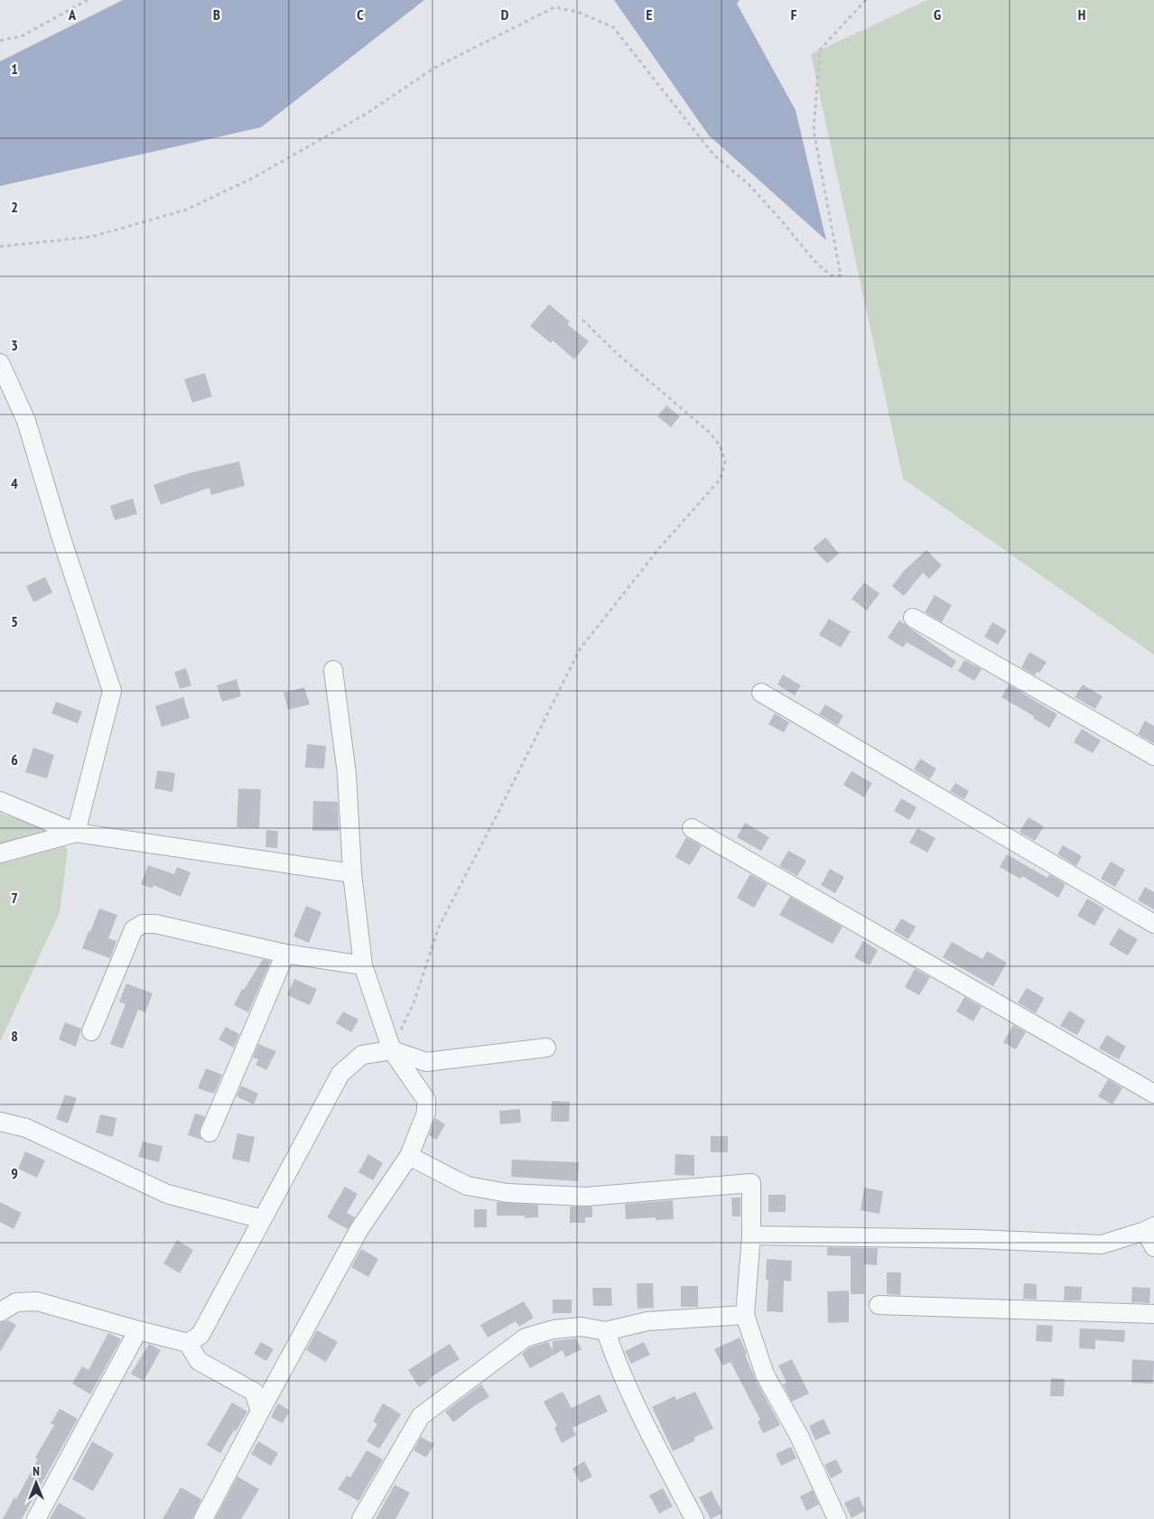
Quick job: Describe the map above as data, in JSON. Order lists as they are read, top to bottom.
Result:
{
  "north": "top",
  "grid": {
    "columns": [
      "A",
      "B",
      "C",
      "D",
      "E",
      "F",
      "G",
      "H"
    ],
    "rows": [
      "1",
      "2",
      "3",
      "4",
      "5",
      "6",
      "7",
      "8",
      "9"
    ]
  }
}
